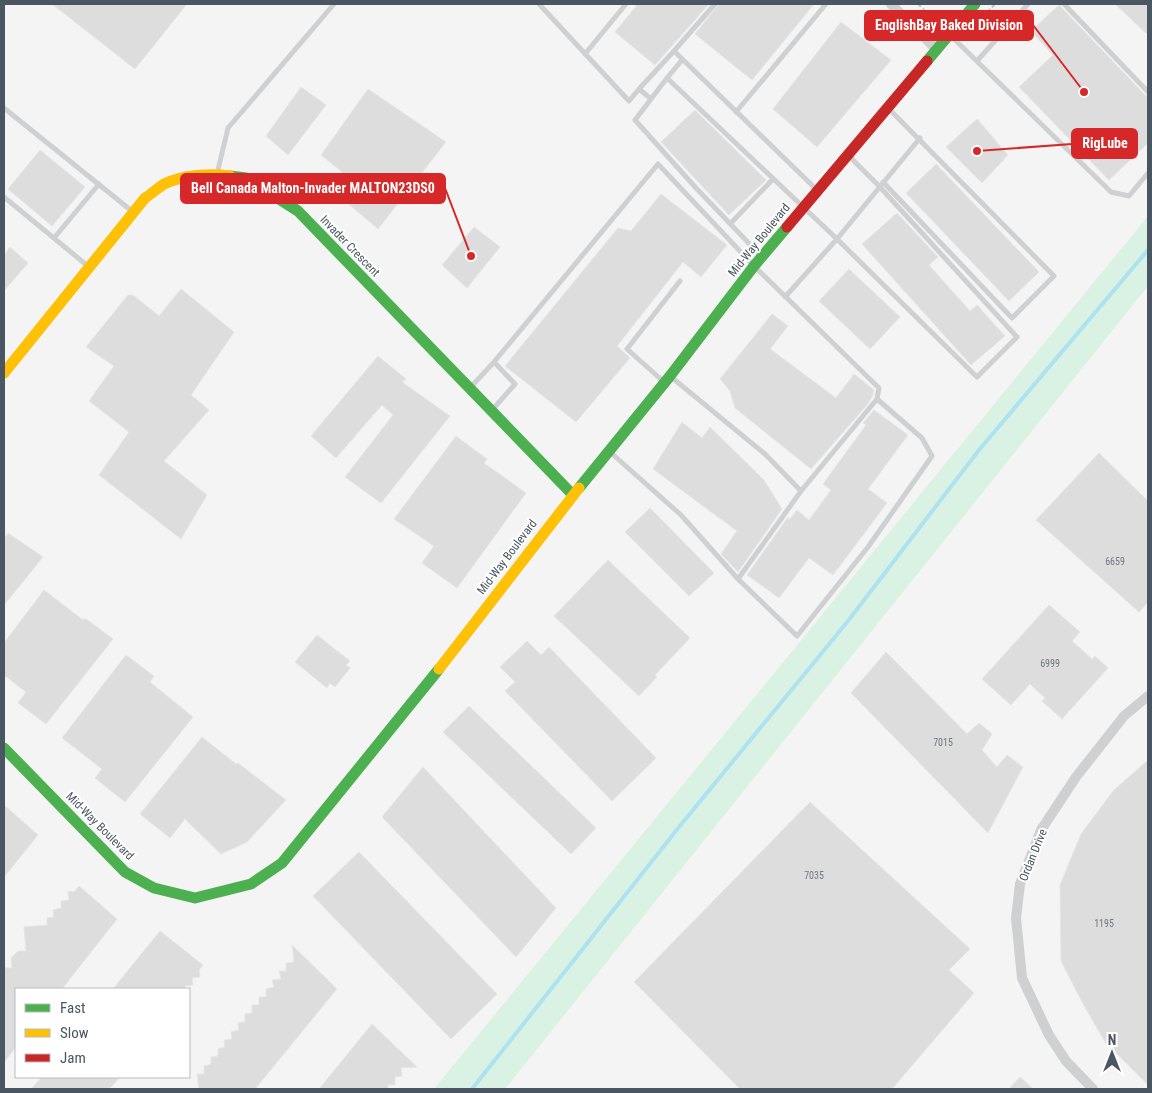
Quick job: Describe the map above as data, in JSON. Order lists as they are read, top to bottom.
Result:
{
  "streets": {
    "street": ["Mid-Way Boulevard", "Invader Crescent", "Ordan Drive"]
  },
  "crossings": [
    ["Mid-Way Boulevard", "Invader Crescent"]
  ],
  "places": ["EnglishBay Baked Division", "RigLube", "Bell Canada Malton-Invader MALTON23DS0"],
  "house_numbers": [
    "6659",
    "6999",
    "7015",
    "7035",
    "1195"
  ],
  "legend": ["Fast", "Slow", "Jam"],
  "north": "top"
}
